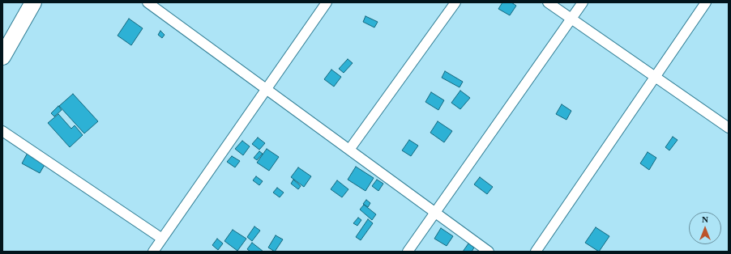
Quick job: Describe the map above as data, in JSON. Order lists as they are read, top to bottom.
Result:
{
  "north": "top"
}
